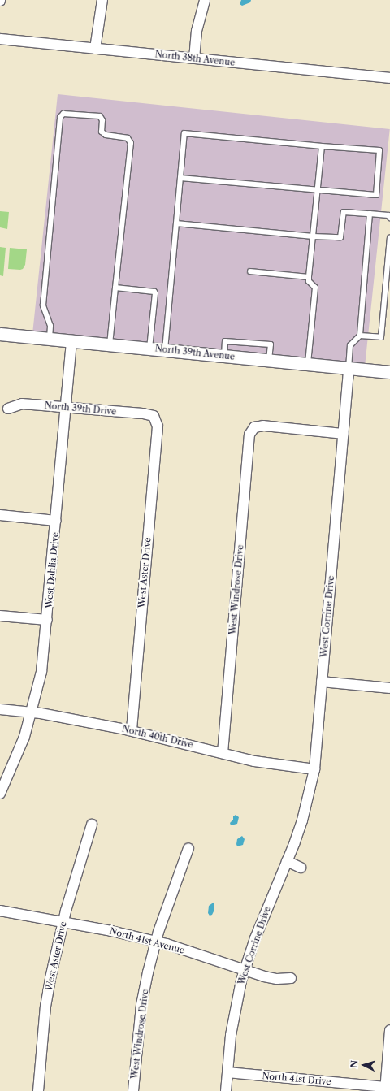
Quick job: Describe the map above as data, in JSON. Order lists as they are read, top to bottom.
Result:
{
  "streets": {
    "street": [
      "North 38th Avenue",
      "North 39th Avenue",
      "North 39th Drive",
      "West Dahlia Drive",
      "West Aster Drive",
      "West Windrose Drive",
      "West Corrine Drive",
      "North 40th Drive",
      "North 41st Avenue",
      "North 41st Drive"
    ]
  },
  "crossings": [
    ["North 39th Avenue", "West Dahlia Drive"],
    ["North 39th Avenue", "West Corrine Drive"],
    ["North 39th Drive", "West Dahlia Drive"],
    ["North 39th Drive", "West Aster Drive"],
    ["West Dahlia Drive", "North 40th Drive"],
    ["West Aster Drive", "North 40th Drive"],
    ["West Aster Drive", "North 41st Avenue"],
    ["West Windrose Drive", "West Corrine Drive"],
    ["West Windrose Drive", "North 40th Drive"],
    ["West Windrose Drive", "North 41st Avenue"],
    ["West Corrine Drive", "North 40th Drive"],
    ["West Corrine Drive", "North 41st Avenue"],
    ["West Corrine Drive", "North 41st Drive"]
  ],
  "north": "left"
}
